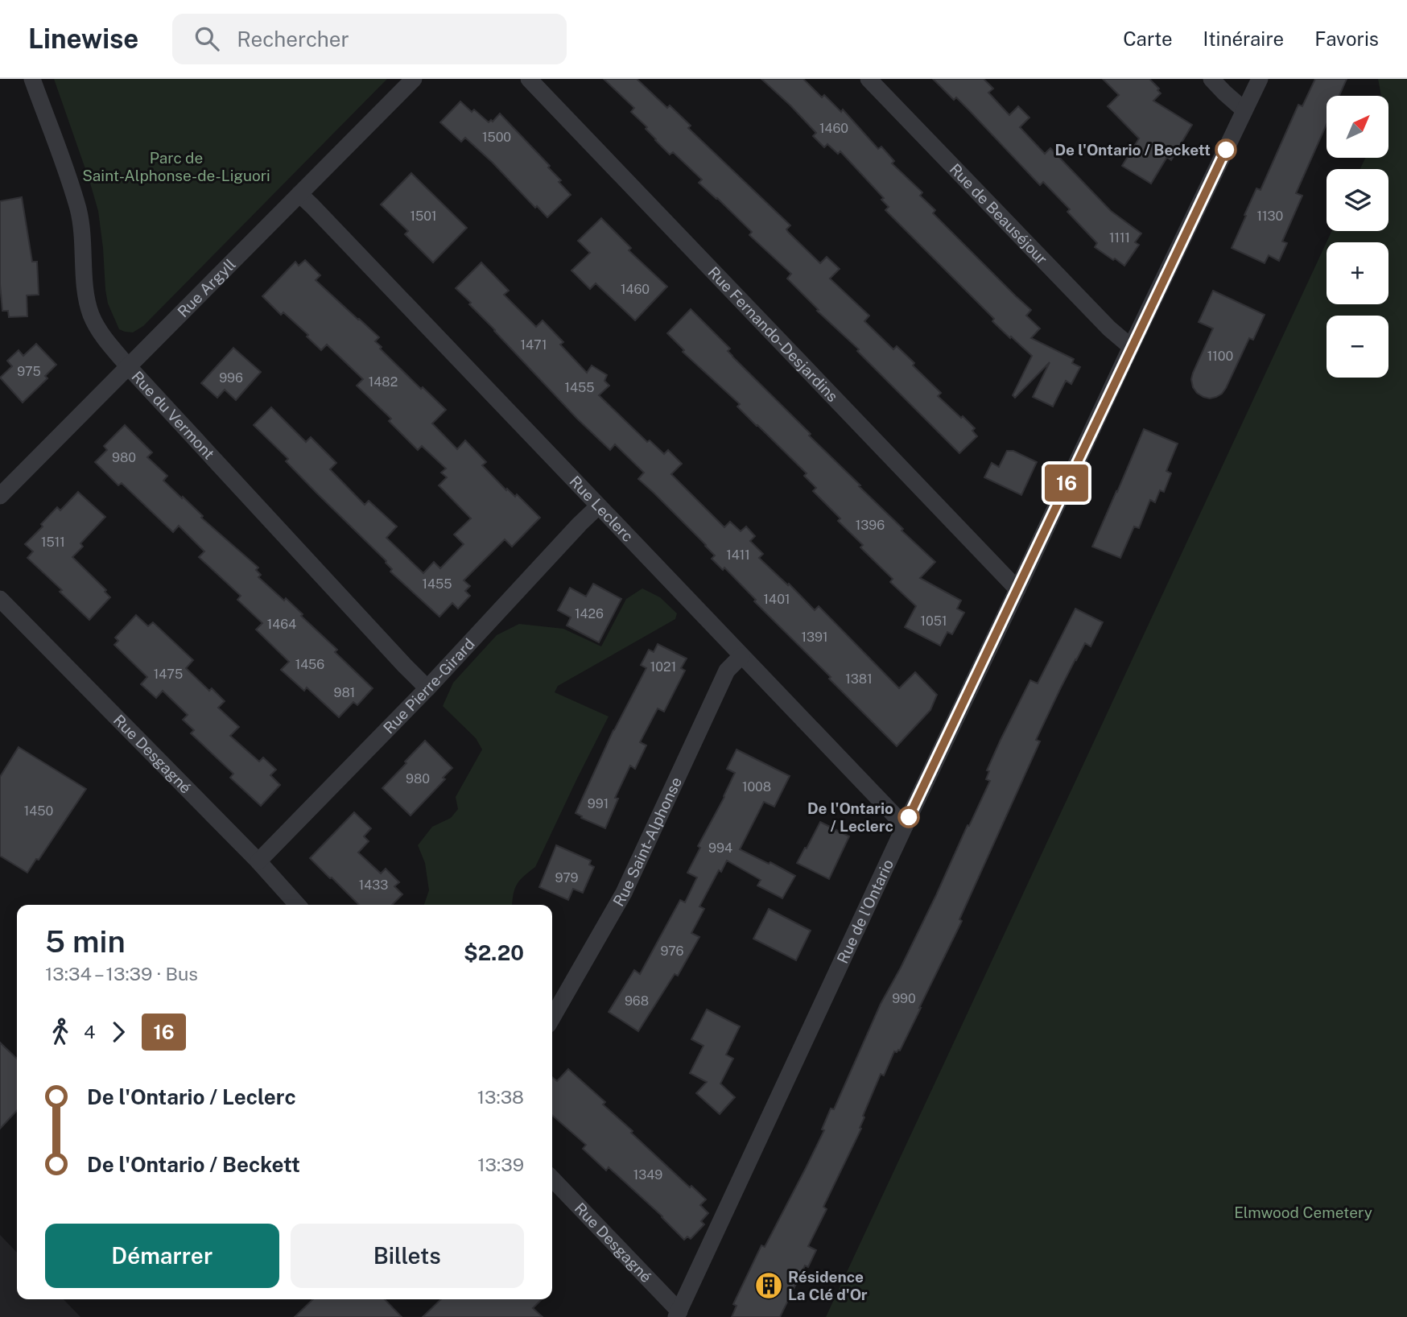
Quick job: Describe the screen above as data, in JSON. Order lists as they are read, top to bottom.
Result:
{
  "streets": {
    "street": [
      "Rue de Beauséjour",
      "Rue Argyll",
      "Rue Fernando-Desjardins",
      "Rue du Vermont",
      "Rue Leclerc",
      "Rue Pierre-Girard",
      "Rue Desgagné",
      "Rue Saint-Alphonse",
      "Rue de l'Ontario"
    ]
  },
  "crossings": [
    ["Rue de Beauséjour", "Rue de l'Ontario"],
    ["Rue Argyll", "Rue du Vermont"],
    ["Rue Argyll", "Rue Leclerc"],
    ["Rue Fernando-Desjardins", "Rue de l'Ontario"],
    ["Rue du Vermont", "Rue Pierre-Girard"],
    ["Rue Leclerc", "Rue Pierre-Girard"],
    ["Rue Leclerc", "Rue Saint-Alphonse"],
    ["Rue Leclerc", "Rue de l'Ontario"],
    ["Rue Pierre-Girard", "Rue Desgagné"],
    ["Rue Desgagné", "Rue de l'Ontario"]
  ],
  "parks": ["Parc de Saint-Alphonse-de-Liguori", "Elmwood Cemetery"],
  "places": {
    "other": ["De l'Ontario / Beckett", "De l'Ontario / Leclerc"],
    "building": ["Résidence La Clé d'Or"]
  },
  "lines": ["bus line 16"],
  "house_numbers": [
    "1460",
    "1500",
    "1501",
    "1130",
    "1111",
    "1460",
    "1471",
    "1100",
    "975",
    "996",
    "1482",
    "1455",
    "980",
    "1396",
    "1511",
    "1411",
    "1455",
    "1401",
    "1426",
    "1051",
    "1464",
    "1391",
    "1456",
    "1021",
    "1475",
    "1381",
    "981",
    "980",
    "1008",
    "991",
    "1450",
    "994",
    "979",
    "1433",
    "976",
    "990",
    "968",
    "1349"
  ],
  "north": "top right",
  "page": {
    "header": "Linewise",
    "search": "Rechercher",
    "nav": ["Carte", "Itinéraire", "Favoris"],
    "on_map": "16",
    "map_buttons": ["+", "−"],
    "heading": ["5 min", "13:34 – 13:39 · Bus", "$2.20"],
    "legs": ["4", "16"],
    "list": [
      {
        "name": "De l'Ontario / Leclerc",
        "value": "13:38"
      },
      {
        "name": "De l'Ontario / Beckett",
        "value": "13:39"
      }
    ],
    "buttons": ["Démarrer", "Billets"]
  }
}
